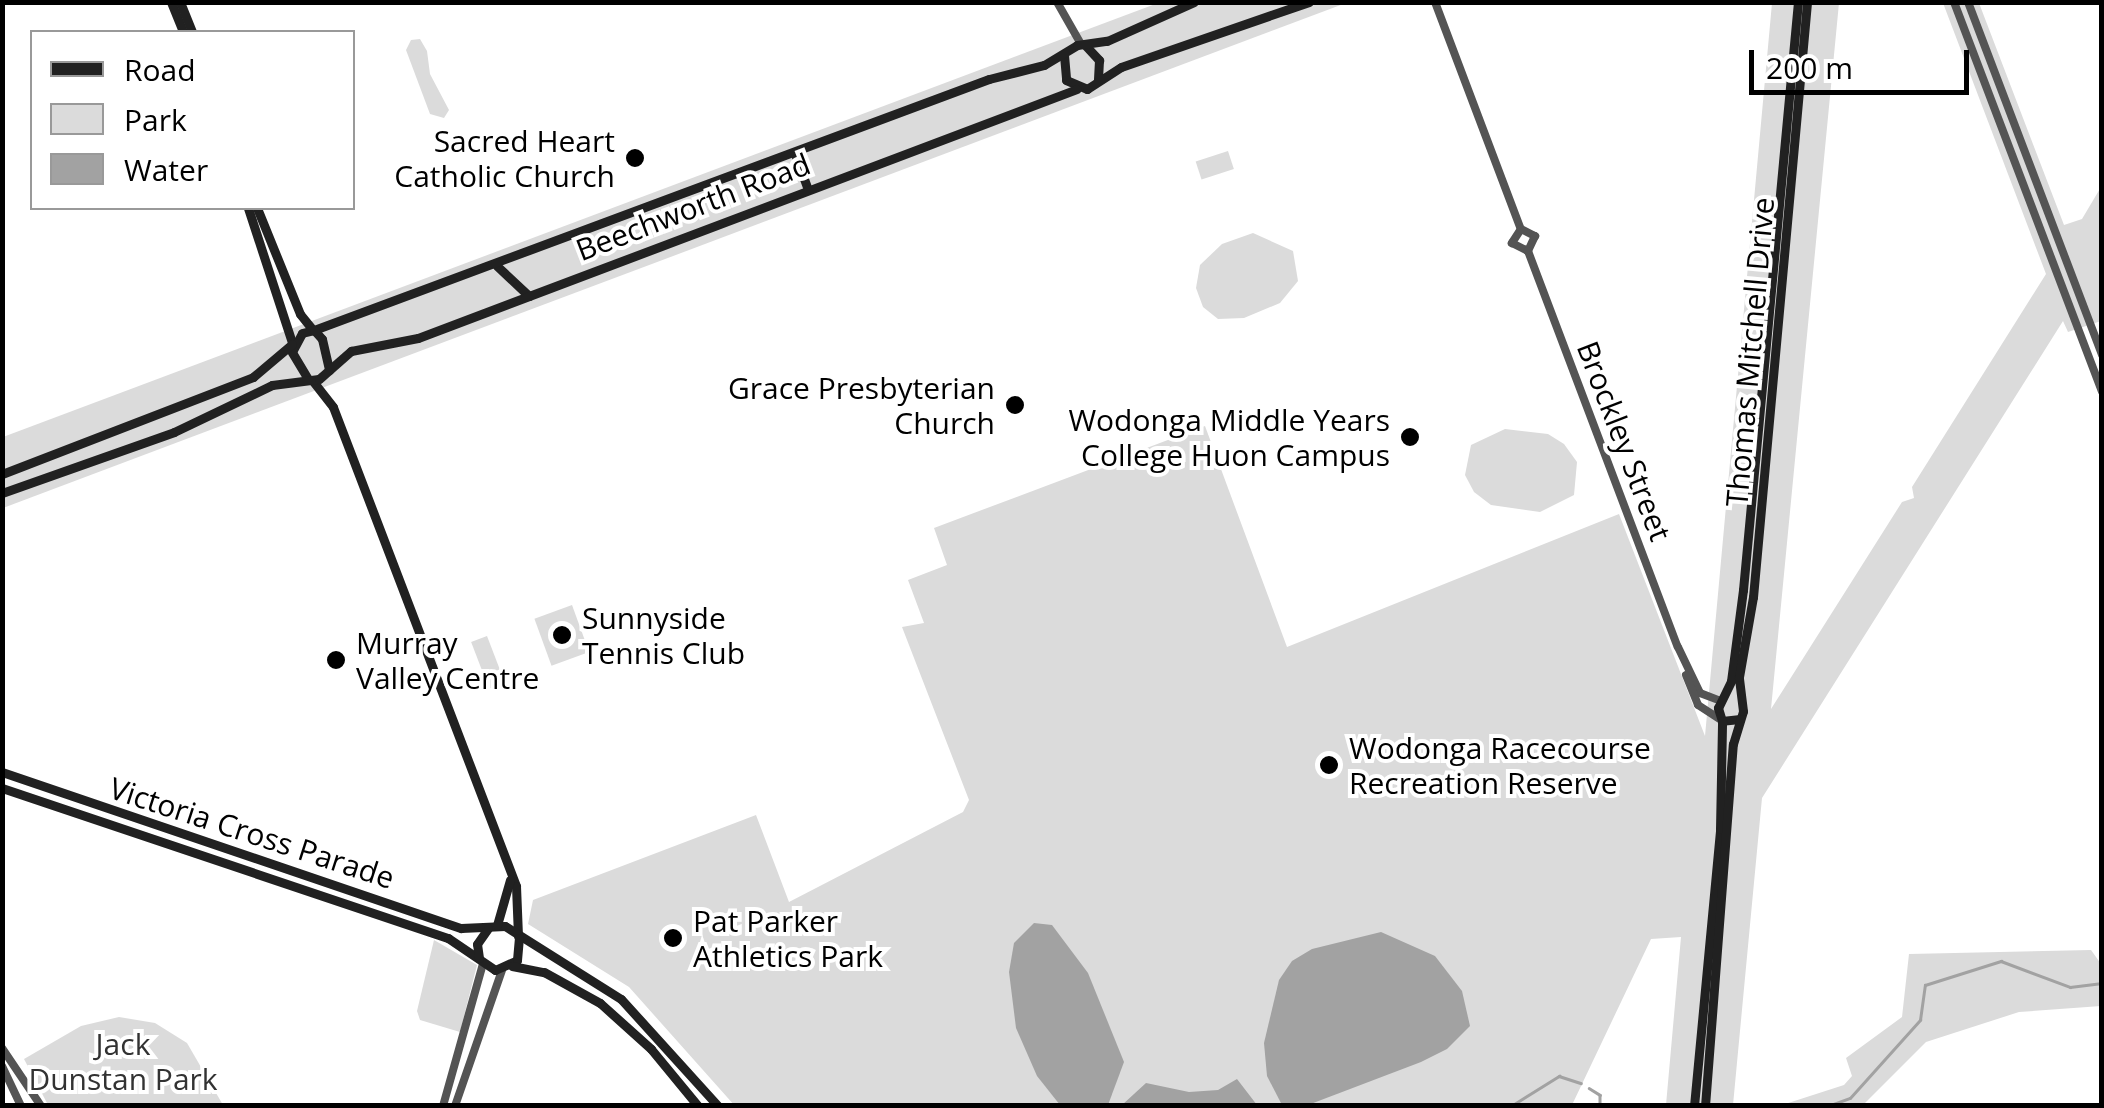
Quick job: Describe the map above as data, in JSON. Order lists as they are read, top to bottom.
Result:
{
  "streets": {
    "main road": ["Beechworth Road", "Thomas Mitchell Drive", "Victoria Cross Parade"],
    "street": ["Brockley Street"]
  },
  "crossings": [
    ["Thomas Mitchell Drive", "Brockley Street"]
  ],
  "parks": ["Jack Dunstan Park"],
  "places": [
    "Sacred Heart Catholic Church",
    "Grace Presbyterian Church",
    "Wodonga Middle Years College Huon Campus",
    "Sunnyside Tennis Club",
    "Murray Valley Centre",
    "Wodonga Racecourse Recreation Reserve",
    "Pat Parker Athletics Park"
  ],
  "legend": ["Road", "Park", "Water"],
  "scale_bar": "200 m"
}
